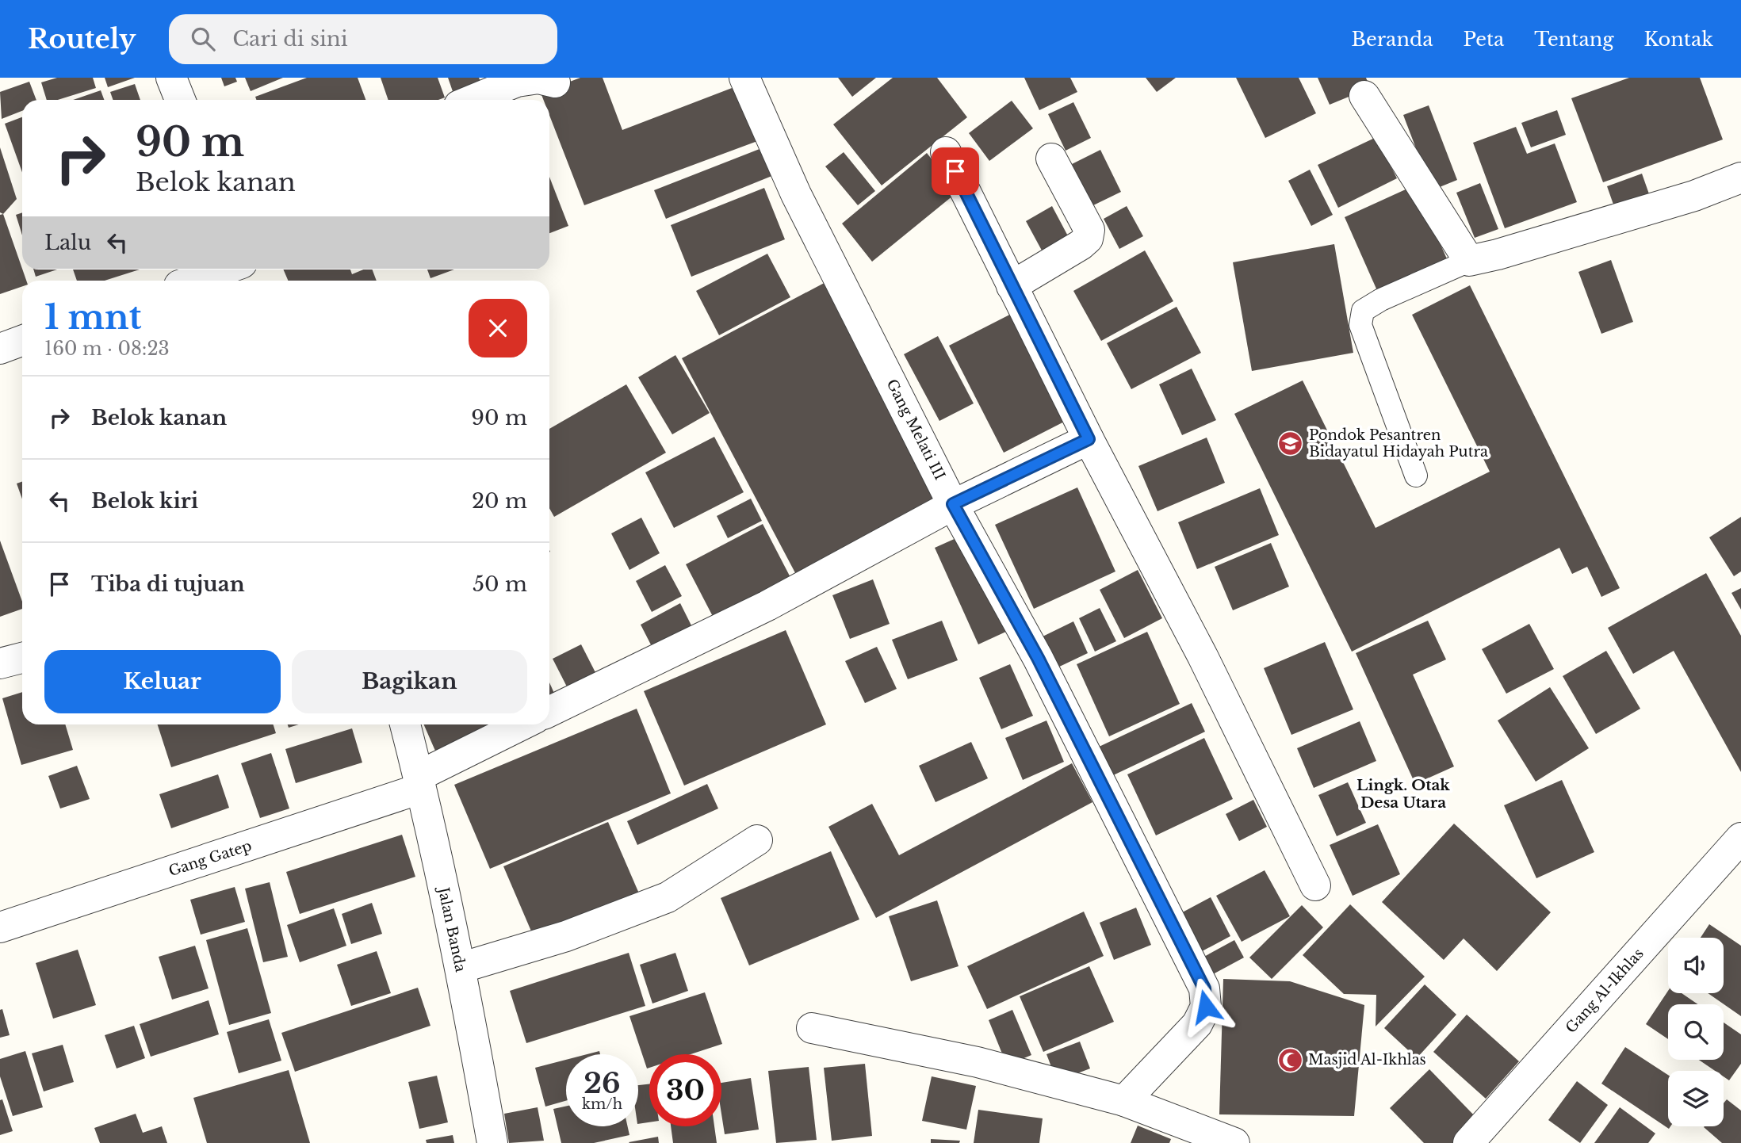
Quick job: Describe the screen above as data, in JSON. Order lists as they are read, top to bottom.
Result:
{
  "streets": {
    "street": [
      "Gang Melati III",
      "Gang Gatep",
      "Jalan Banda",
      "Gang Al-Ikhlas"
    ]
  },
  "crossings": [
    ["Gang Gatep", "Jalan Banda"]
  ],
  "districts": ["Lingk. Otak Desa Utara"],
  "places": {
    "school or university": ["Pondok Pesantren Bidayatul Hidayah Putra"],
    "mosque": ["Masjid Al-Ikhlas"]
  },
  "page": {
    "header": "Routely",
    "search": "Cari di sini",
    "nav": [
      "Beranda",
      "Peta",
      "Tentang",
      "Kontak"
    ],
    "turn": ["90 m", "Belok kanan"],
    "then": "Lalu",
    "heading": ["1 mnt", "160 m · 08:23"],
    "list": [
      {
        "name": "Belok kanan",
        "value": "90 m"
      },
      {
        "name": "Belok kiri",
        "value": "20 m"
      },
      {
        "name": "Tiba di tujuan",
        "value": "50 m"
      }
    ],
    "buttons": ["Keluar", "Bagikan"],
    "speed": "26 km/h",
    "limit": "30"
  }
}
